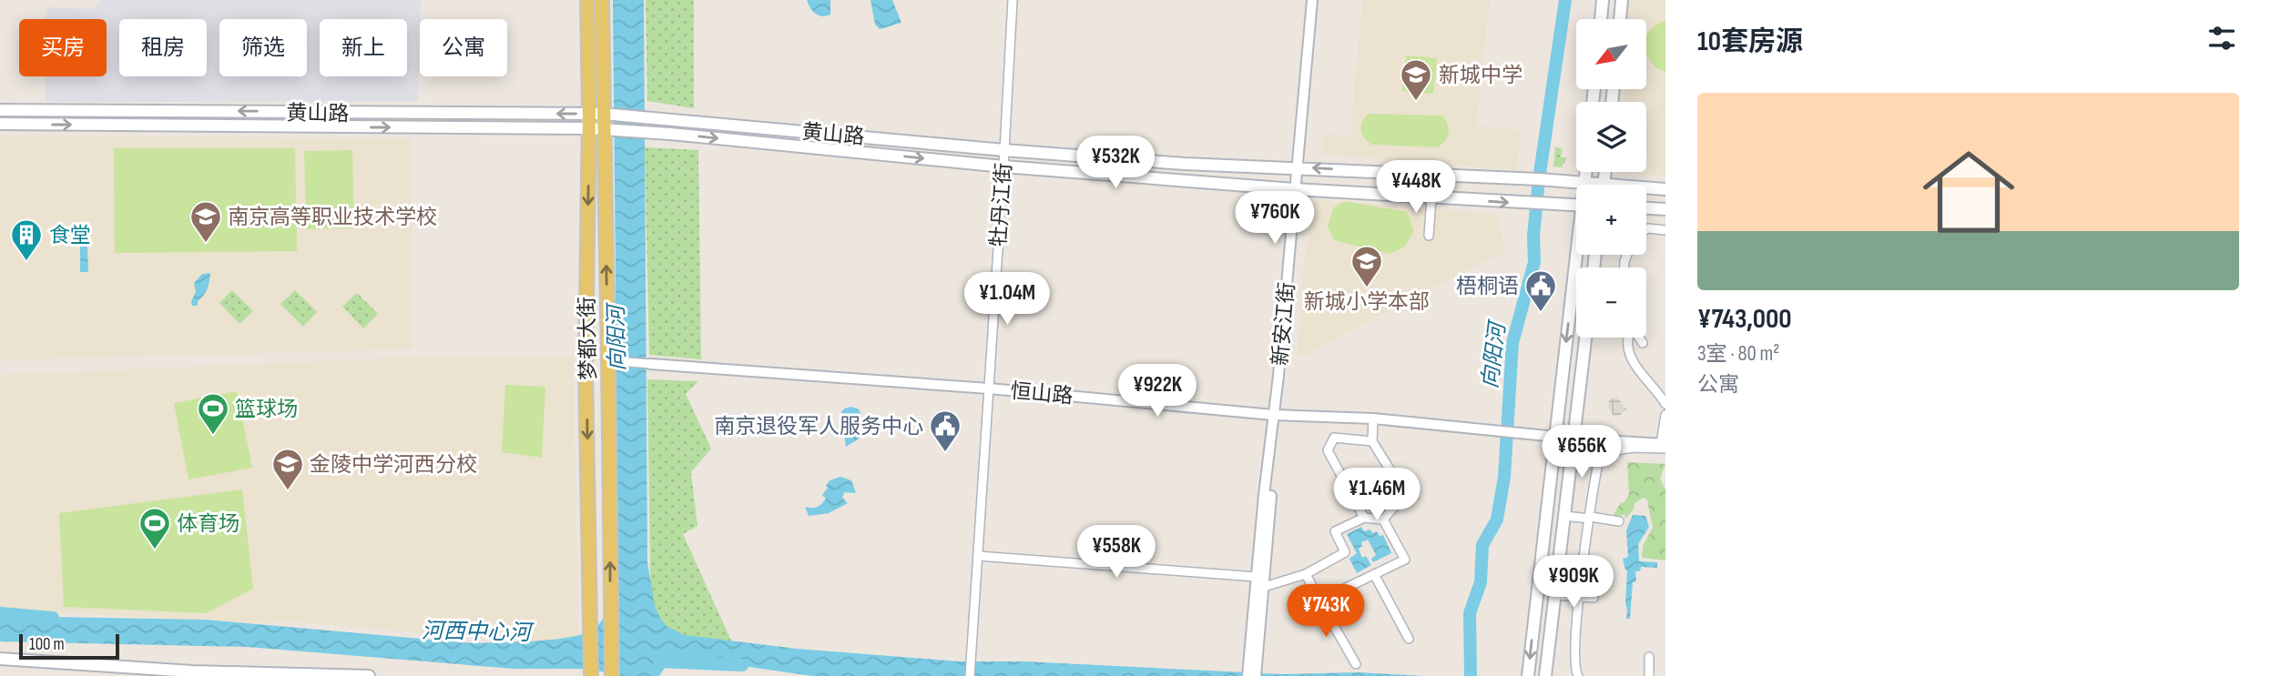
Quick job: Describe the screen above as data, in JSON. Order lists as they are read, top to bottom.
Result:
{
  "streets": {
    "main road": ["黄山路", "梦都大街"],
    "street": ["牡丹江街", "新安江街", "恒山路"]
  },
  "crossings": [
    ["黄山路", "牡丹江街"],
    ["黄山路", "新安江街"],
    ["黄山路", "梦都大街"],
    ["牡丹江街", "恒山路"],
    ["新安江街", "恒山路"],
    ["梦都大街", "恒山路"]
  ],
  "water": ["向阳河", "河西中心河"],
  "places": {
    "school or university": [
      "新城中学",
      "南京高等职业技术学校",
      "新城小学本部",
      "金陵中学河西分校"
    ],
    "building": ["食堂"],
    "public building": ["梧桐语", "南京退役军人服务中心"],
    "sports": ["篮球场", "体育场"]
  },
  "scale_bar": "100 m",
  "north": "bottom left",
  "page": {
    "heading": "10套房源",
    "map_buttons": ["+", "−"],
    "chip": [
      "买房",
      "租房",
      "筛选",
      "新上",
      "公寓"
    ],
    "list": [
      {
        "name": "¥743,000",
        "note": "3室 · 80 m² · 公寓"
      }
    ],
    "price": [
      "¥532K",
      "¥448K",
      "¥760K",
      "¥1.04M",
      "¥922K",
      "¥656K",
      "¥1.46M",
      "¥558K",
      "¥909K",
      "¥743K"
    ],
    "scale": "100 m"
  }
}
